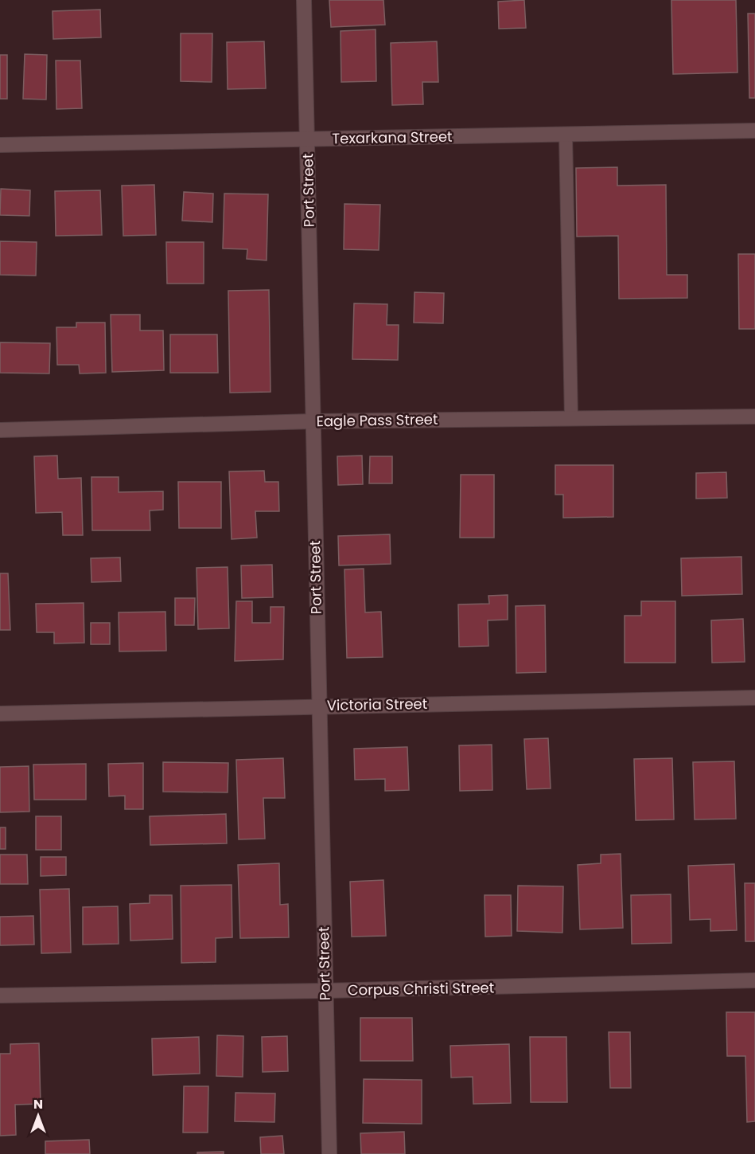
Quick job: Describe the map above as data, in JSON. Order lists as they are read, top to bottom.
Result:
{
  "streets": {
    "street": [
      "Texarkana Street",
      "Port Street",
      "Eagle Pass Street",
      "Victoria Street",
      "Corpus Christi Street"
    ]
  },
  "crossings": [
    ["Texarkana Street", "Port Street"],
    ["Port Street", "Eagle Pass Street"],
    ["Port Street", "Victoria Street"],
    ["Port Street", "Corpus Christi Street"]
  ],
  "north": "top"
}
